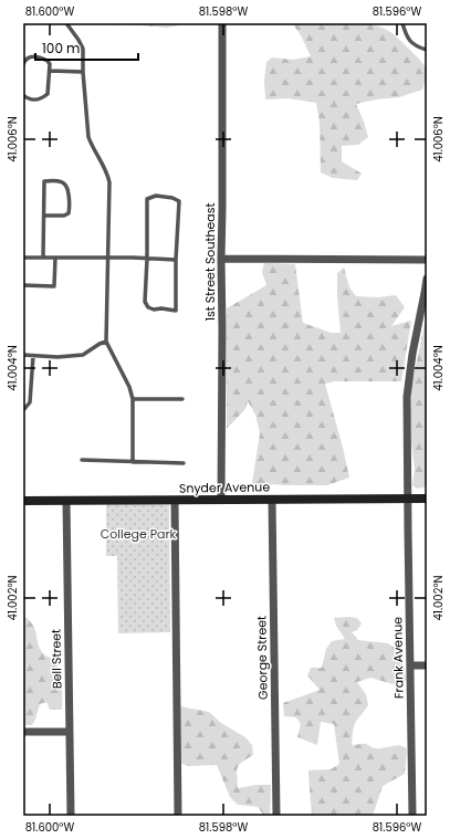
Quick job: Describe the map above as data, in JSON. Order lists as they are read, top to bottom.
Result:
{
  "streets": {
    "main road": ["Snyder Avenue"],
    "street": [
      "1st Street Southeast",
      "George Street",
      "Frank Avenue",
      "Bell Street"
    ]
  },
  "crossings": [
    ["1st Street Southeast", "Snyder Avenue"],
    ["Snyder Avenue", "George Street"],
    ["Snyder Avenue", "Frank Avenue"],
    ["Snyder Avenue", "Bell Street"]
  ],
  "parks": ["College Park"],
  "scale_bar": "100 m",
  "coordinates": [
    "81.600°W",
    "81.598°W",
    "81.596°W",
    "41.006°N",
    "41.004°N",
    "41.002°N"
  ]
}
